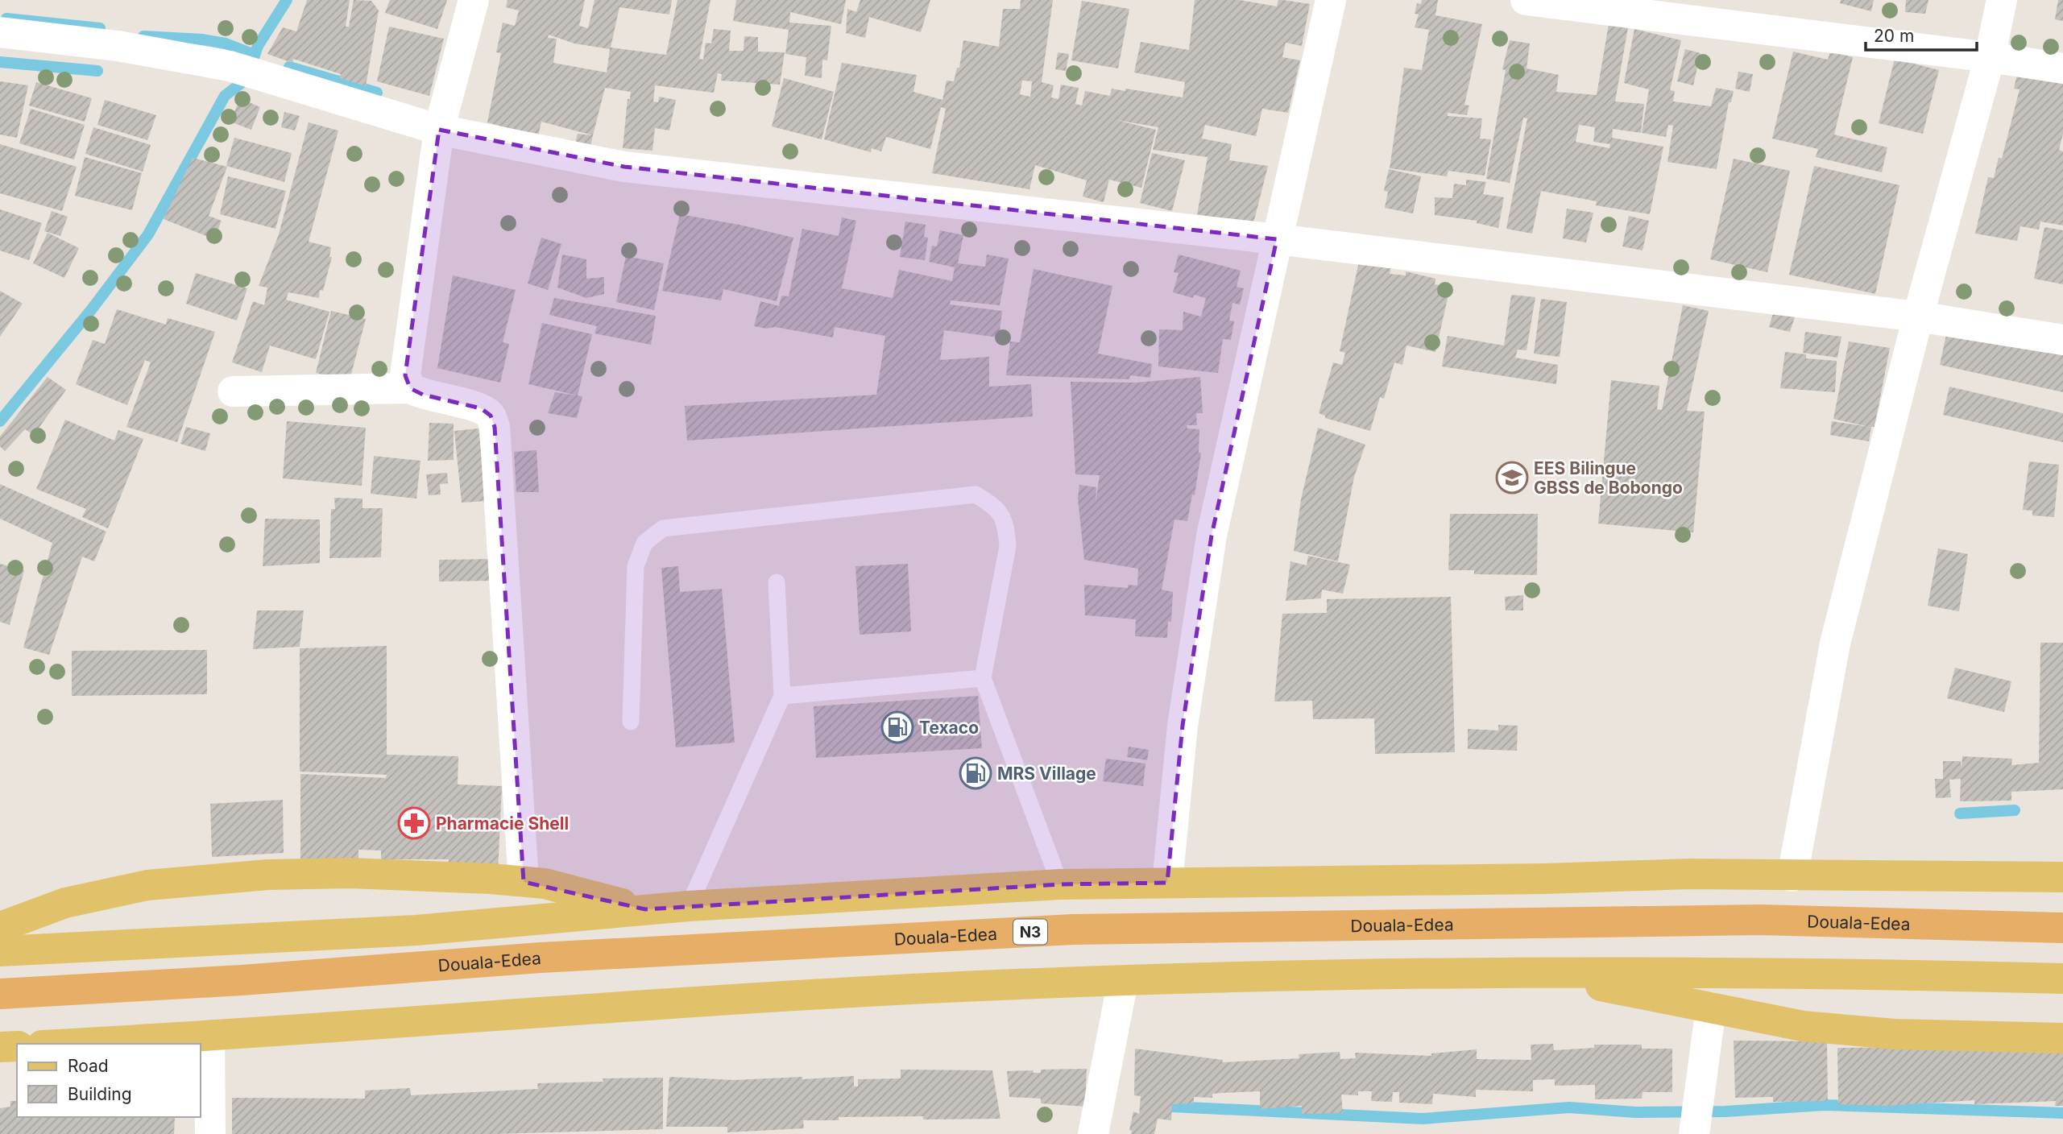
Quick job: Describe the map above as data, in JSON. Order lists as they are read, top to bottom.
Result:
{
  "streets": {
    "highway": ["Douala-Edea", "N3"]
  },
  "places": {
    "school or university": ["EES Bilingue GBSS de Bobongo"],
    "fuel station": ["Texaco", "MRS Village"],
    "pharmacy": ["Pharmacie Shell"]
  },
  "legend": ["Road", "Building"],
  "scale_bar": "20 m"
}
